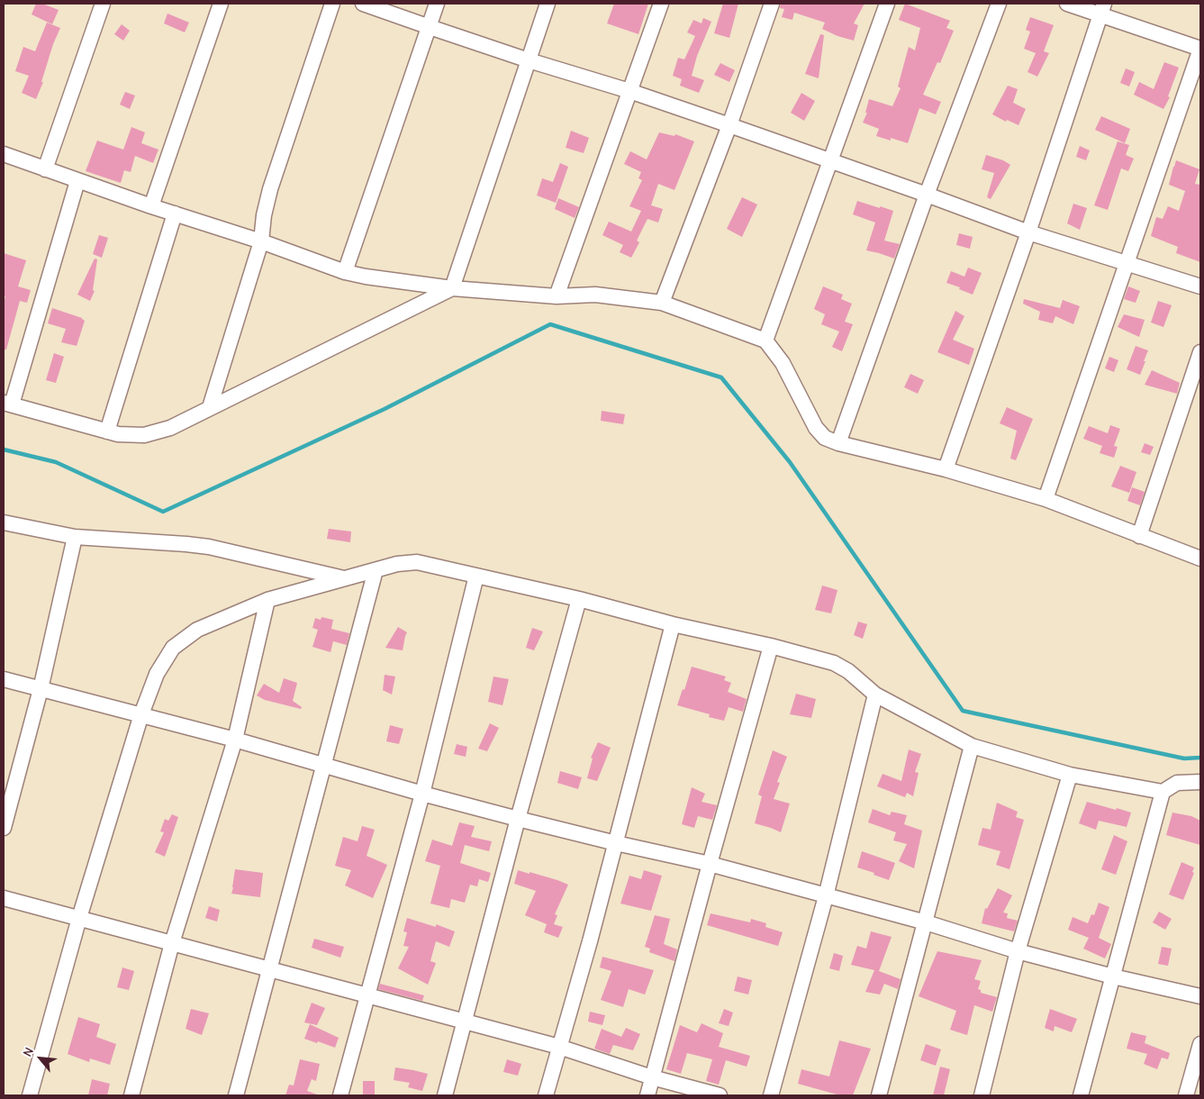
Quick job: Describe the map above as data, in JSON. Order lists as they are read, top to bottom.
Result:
{
  "north": "top left"
}
